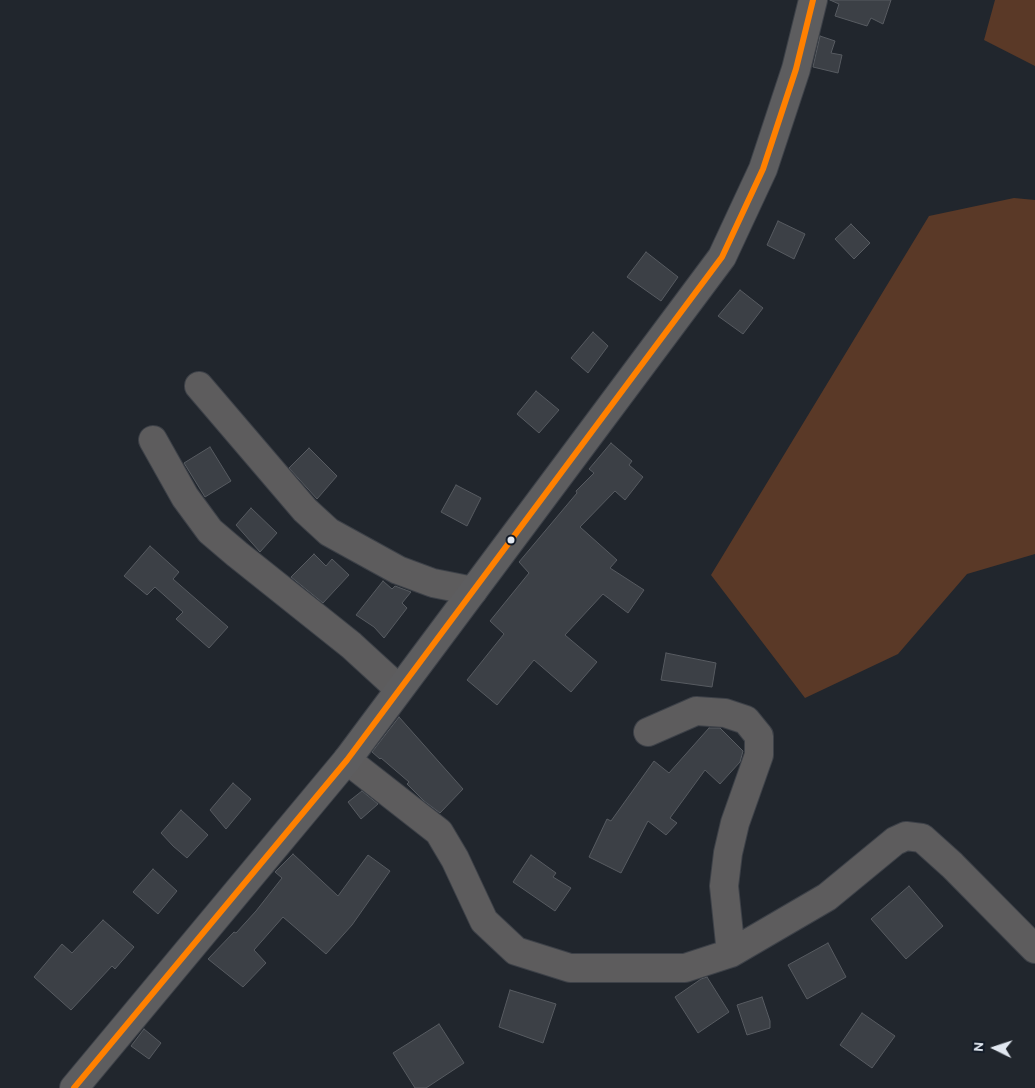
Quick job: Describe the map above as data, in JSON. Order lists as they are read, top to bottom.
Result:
{
  "north": "left"
}
